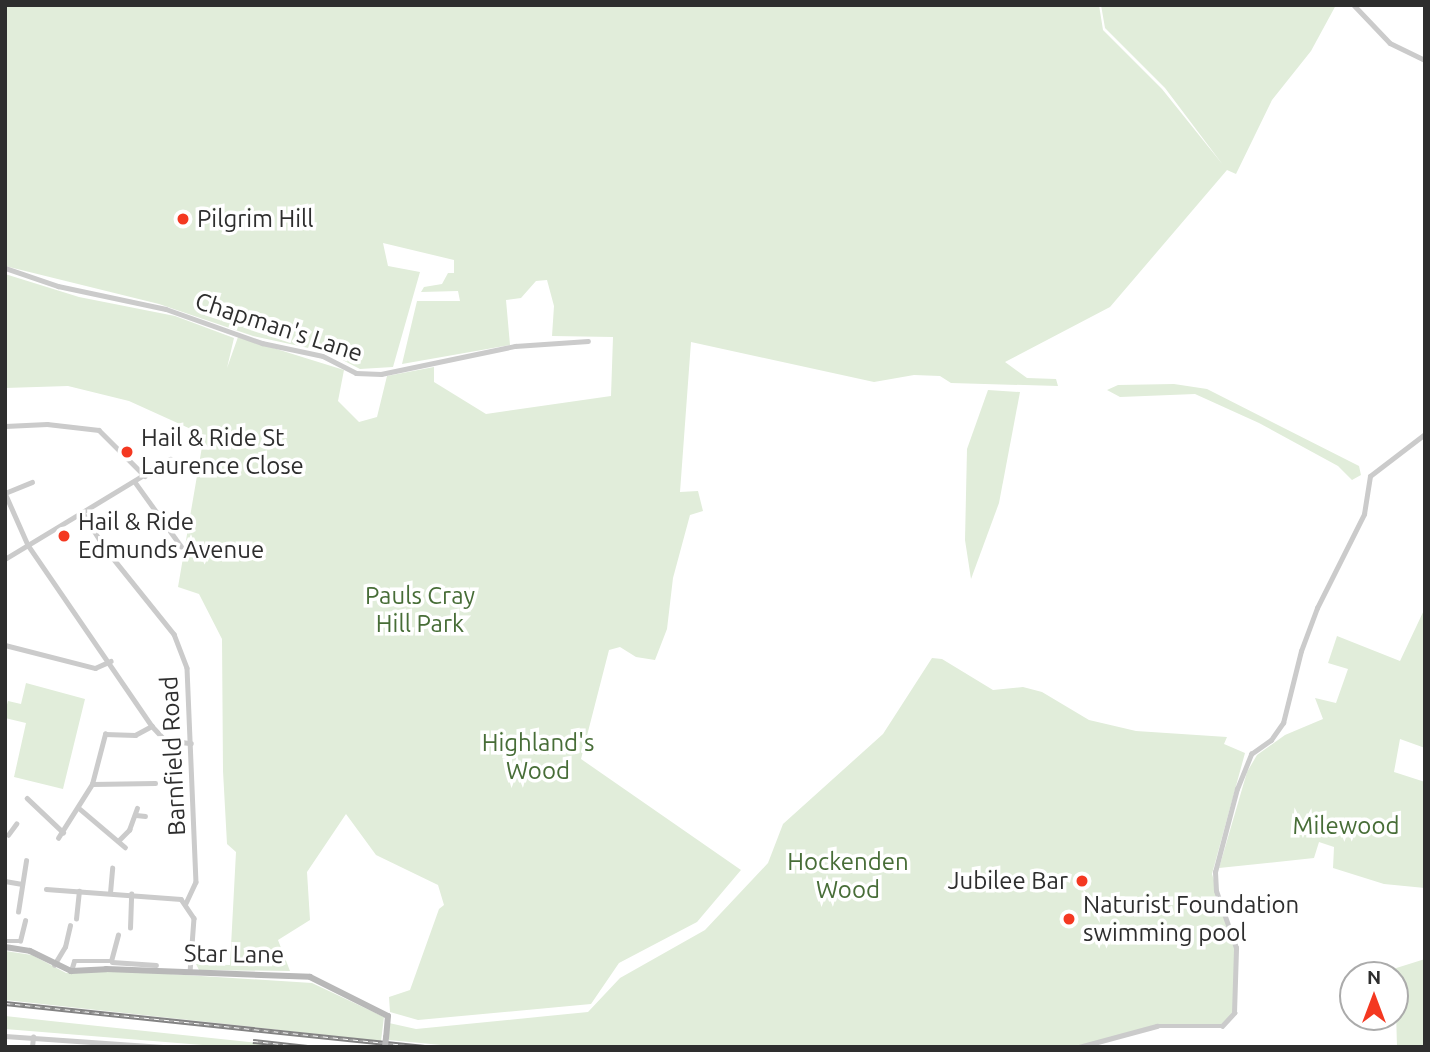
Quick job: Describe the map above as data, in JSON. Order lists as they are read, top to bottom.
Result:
{
  "streets": {
    "street": ["Chapman's Lane", "Barnfield Road", "Star Lane"]
  },
  "parks": [
    "Pauls Cray Hill Park",
    "Highland's Wood",
    "Milewood",
    "Hockenden Wood"
  ],
  "places": [
    "Pilgrim Hill",
    "Hail & Ride St Laurence Close",
    "Hail & Ride Edmunds Avenue",
    "Jubilee Bar",
    "Naturist Foundation swimming pool"
  ],
  "north": "top"
}
